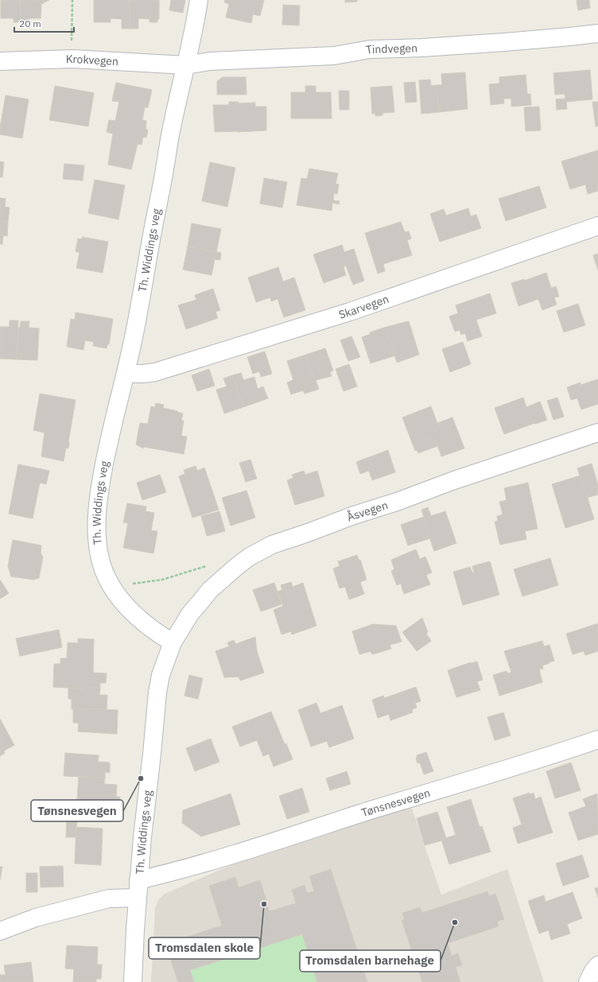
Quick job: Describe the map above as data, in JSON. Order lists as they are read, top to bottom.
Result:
{
  "streets": {
    "street": [
      "Tindvegen",
      "Krokvegen",
      "Th. Widdings veg",
      "Skarvegen",
      "Åsvegen",
      "Tønsnesvegen"
    ]
  },
  "crossings": [
    ["Tindvegen", "Krokvegen"],
    ["Tindvegen", "Th. Widdings veg"],
    ["Krokvegen", "Th. Widdings veg"],
    ["Th. Widdings veg", "Skarvegen"],
    ["Th. Widdings veg", "Åsvegen"],
    ["Th. Widdings veg", "Tønsnesvegen"]
  ],
  "places": ["Tønsnesvegen", "Tromsdalen skole", "Tromsdalen barnehage"],
  "scale_bar": "20 m"
}
